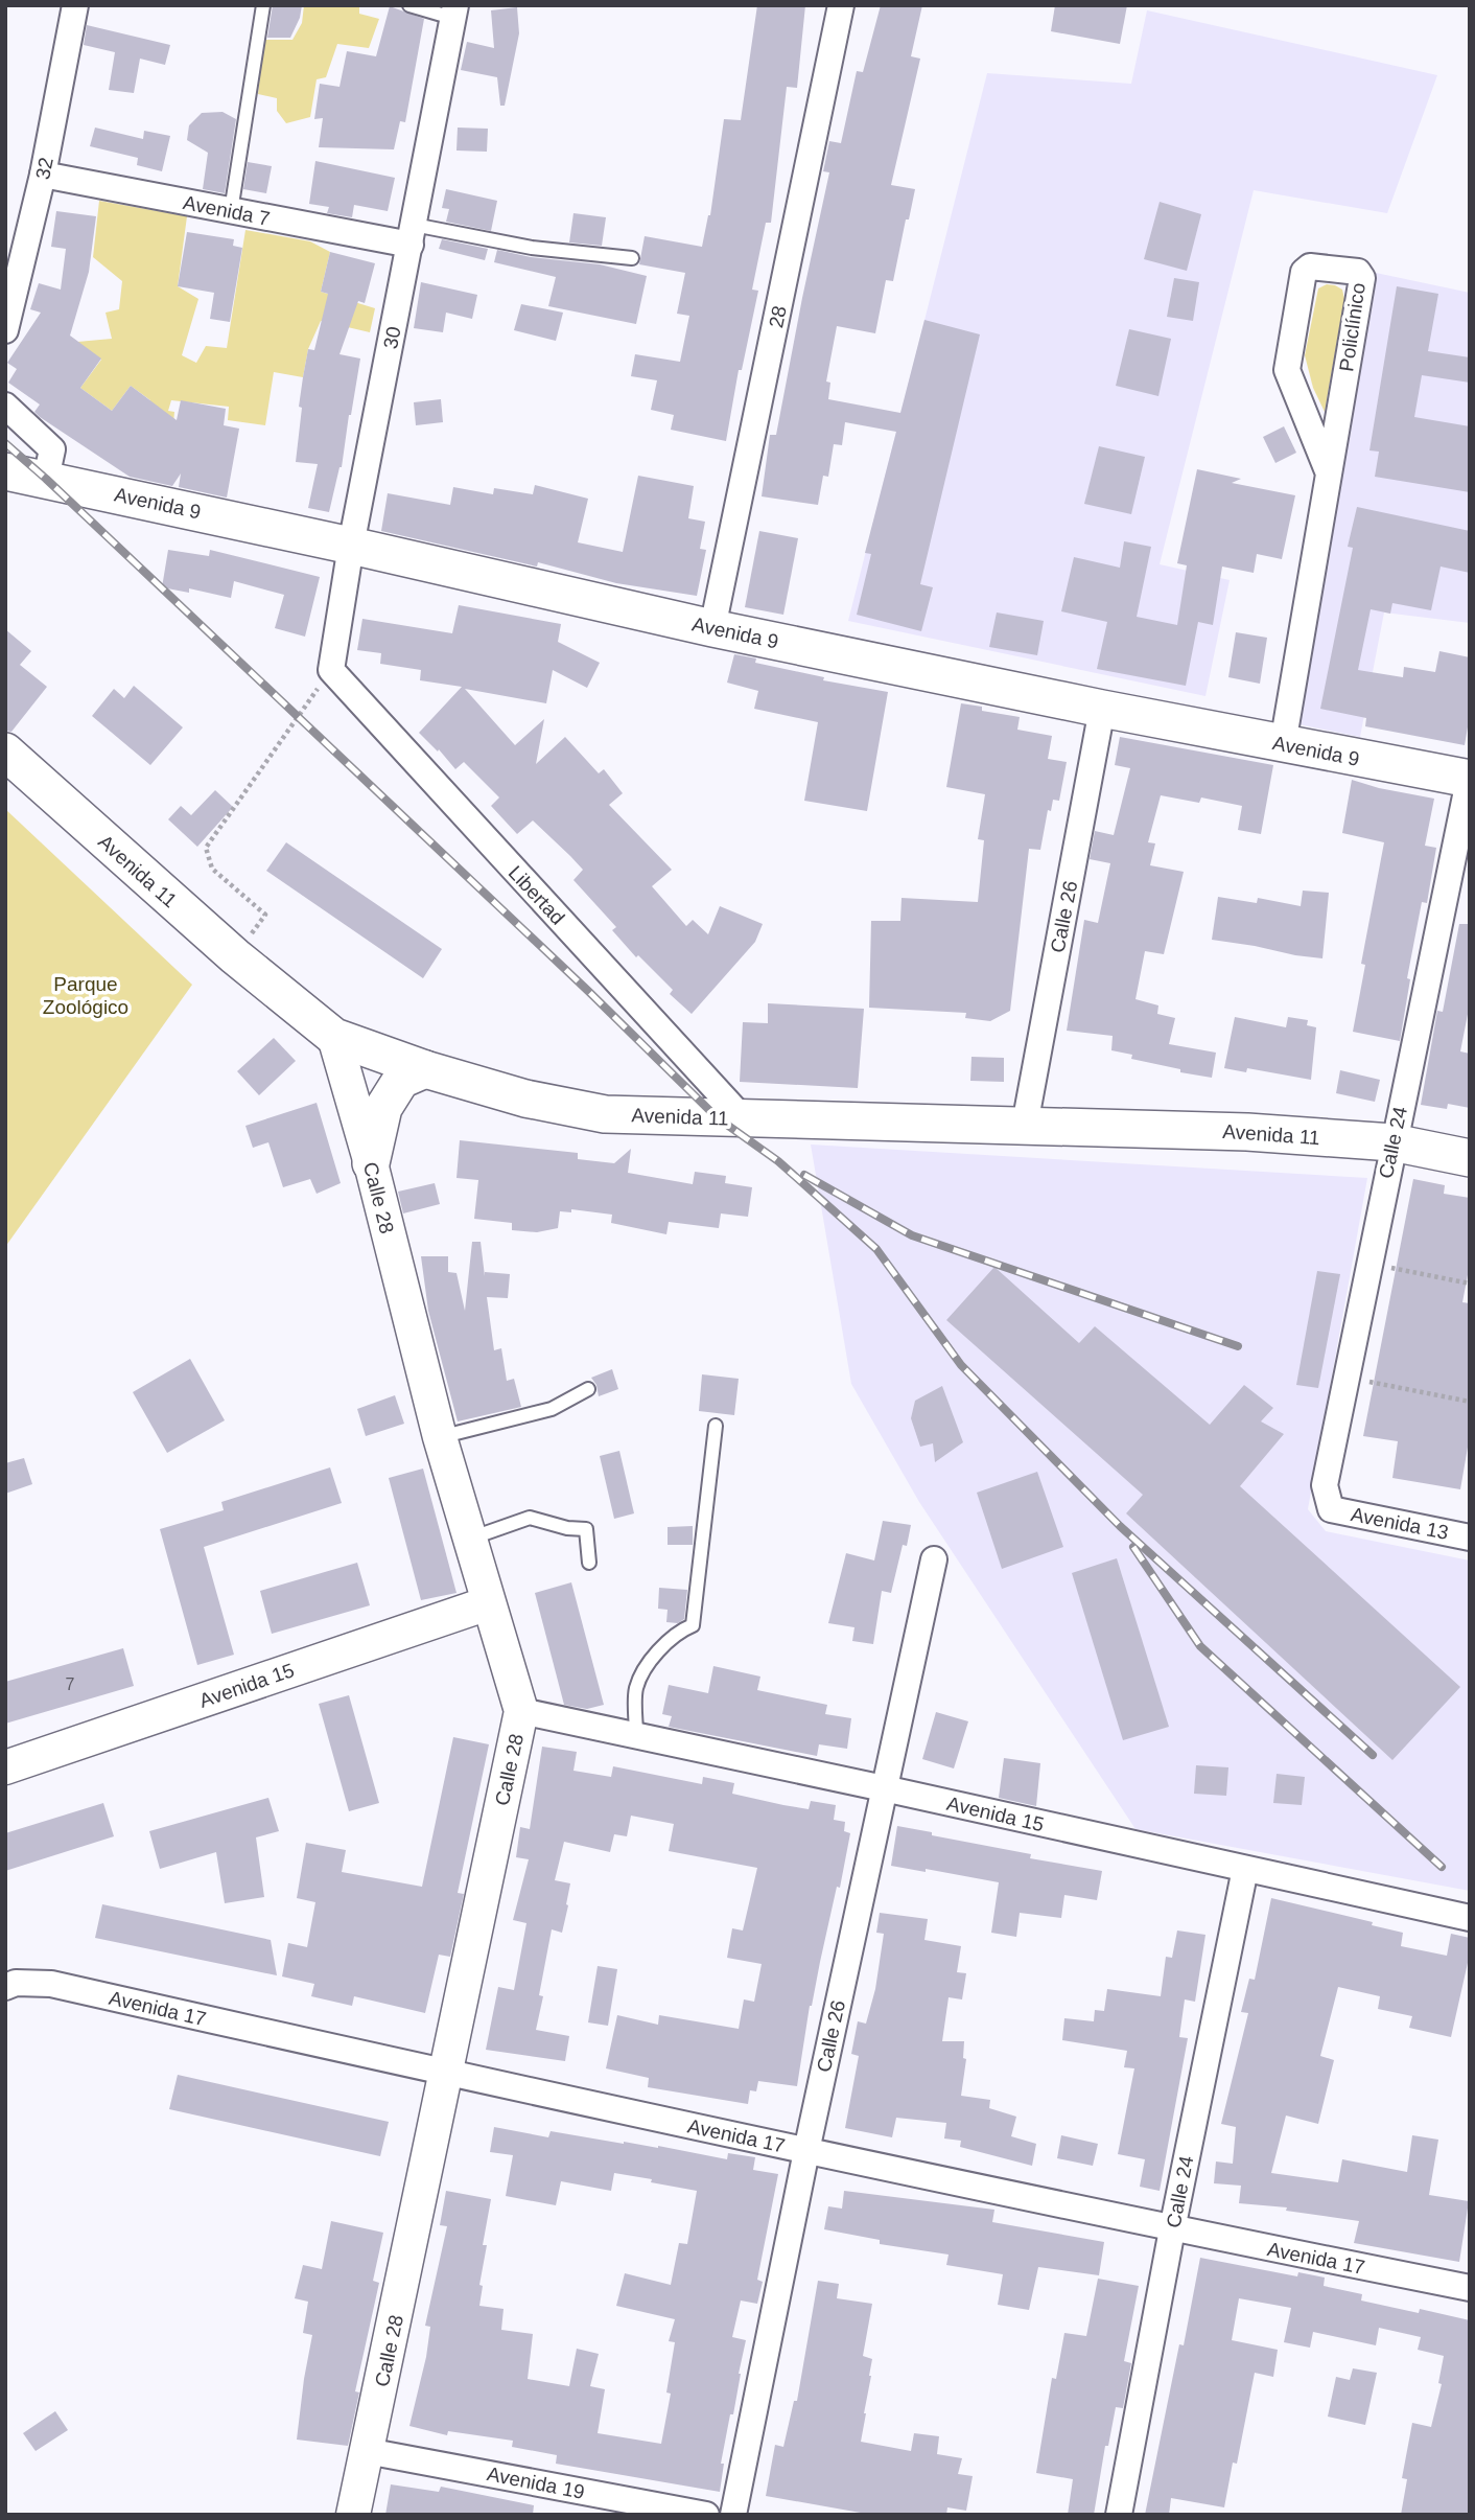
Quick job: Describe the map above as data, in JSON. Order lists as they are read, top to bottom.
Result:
{
  "streets": {
    "main road": ["Avenida 9", "Avenida 11"],
    "street": [
      "32",
      "Avenida 7",
      "28",
      "Policlínico",
      "30",
      "Libertad",
      "Calle 26",
      "Calle 24",
      "Calle 28",
      "Avenida 13",
      "Avenida 15",
      "Avenida 17",
      "Avenida 19"
    ]
  },
  "crossings": [
    ["32", "Avenida 7"],
    ["Avenida 7", "30"],
    ["28", "Avenida 9"],
    ["Policlínico", "Avenida 9"],
    ["30", "Avenida 9"],
    ["30", "Libertad"],
    ["Avenida 9", "Calle 26"],
    ["Avenida 9", "Calle 24"],
    ["Avenida 11", "Libertad"],
    ["Avenida 11", "Calle 26"],
    ["Avenida 11", "Calle 24"],
    ["Avenida 11", "Calle 28"],
    ["Calle 26", "Avenida 15"],
    ["Calle 26", "Avenida 17"],
    ["Calle 24", "Avenida 13"],
    ["Calle 24", "Avenida 15"],
    ["Calle 24", "Avenida 17"],
    ["Calle 28", "Avenida 15"],
    ["Calle 28", "Avenida 17"],
    ["Calle 28", "Avenida 19"]
  ],
  "parks": ["Parque Zoológico"],
  "house_numbers": ["7"]
}
